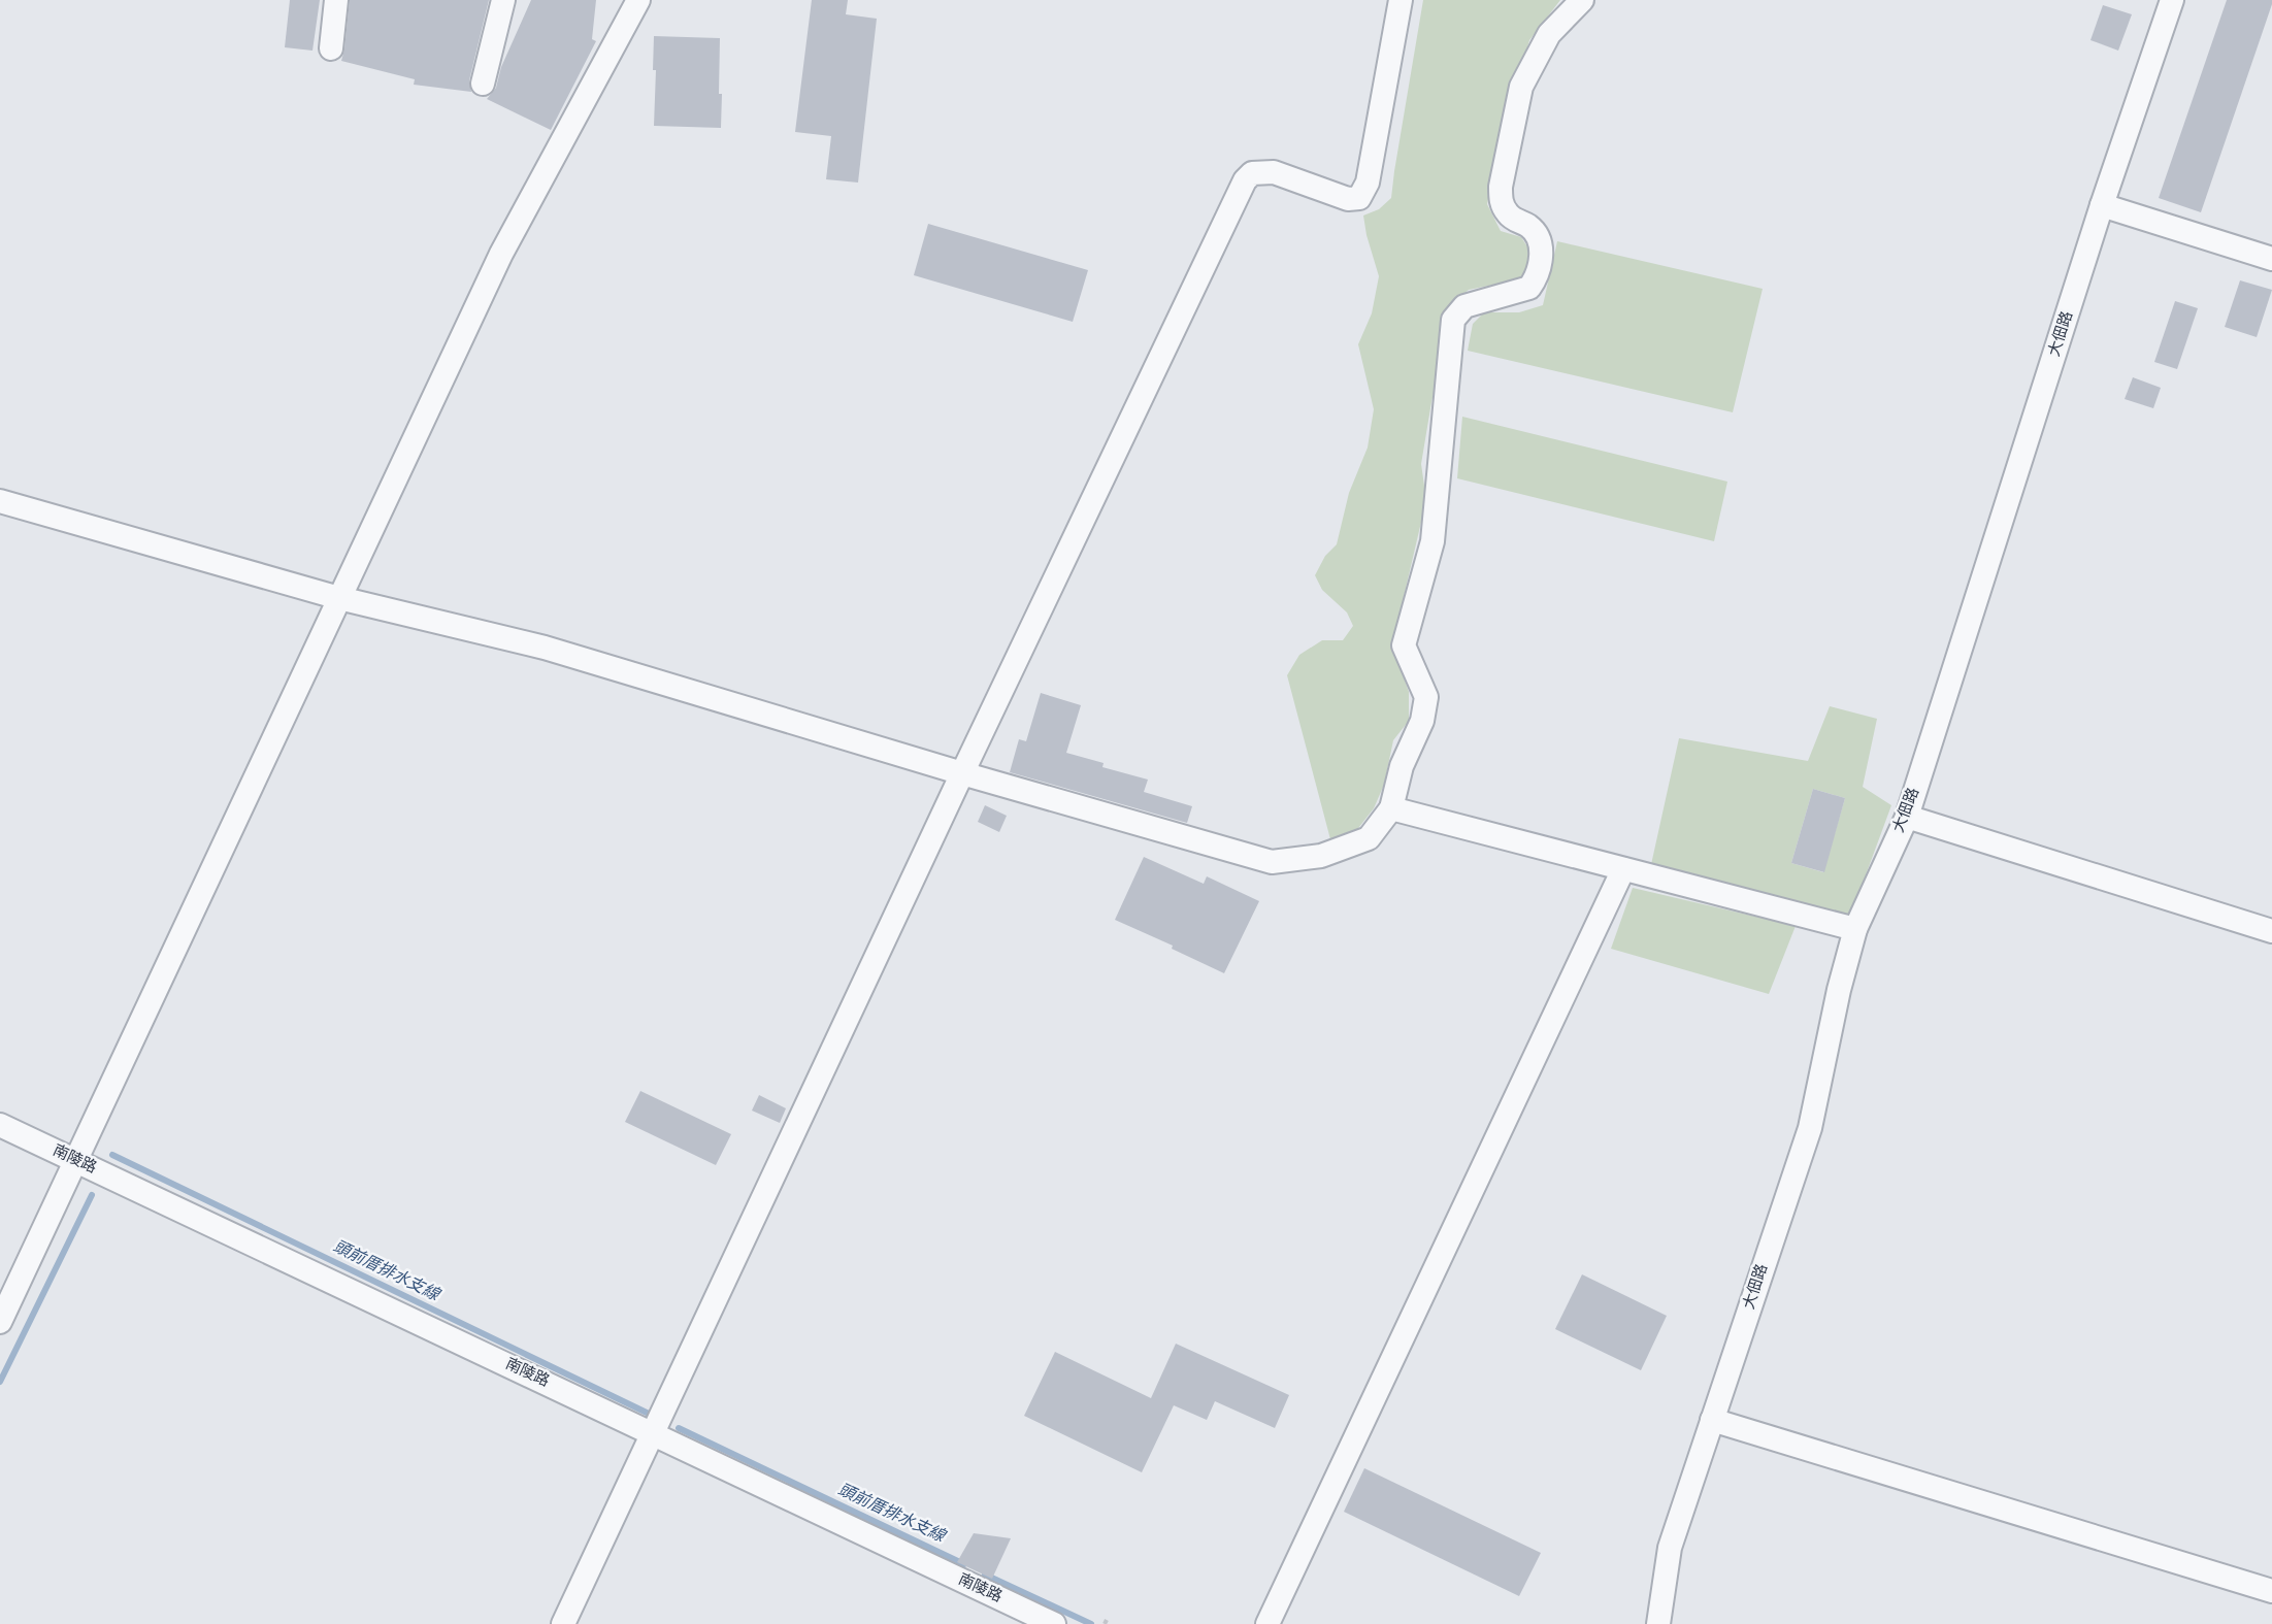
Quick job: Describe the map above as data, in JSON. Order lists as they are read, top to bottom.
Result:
{
  "streets": {
    "street": ["大佃路", "南陵路"]
  },
  "water": ["頭前厝排水支線"]
}
